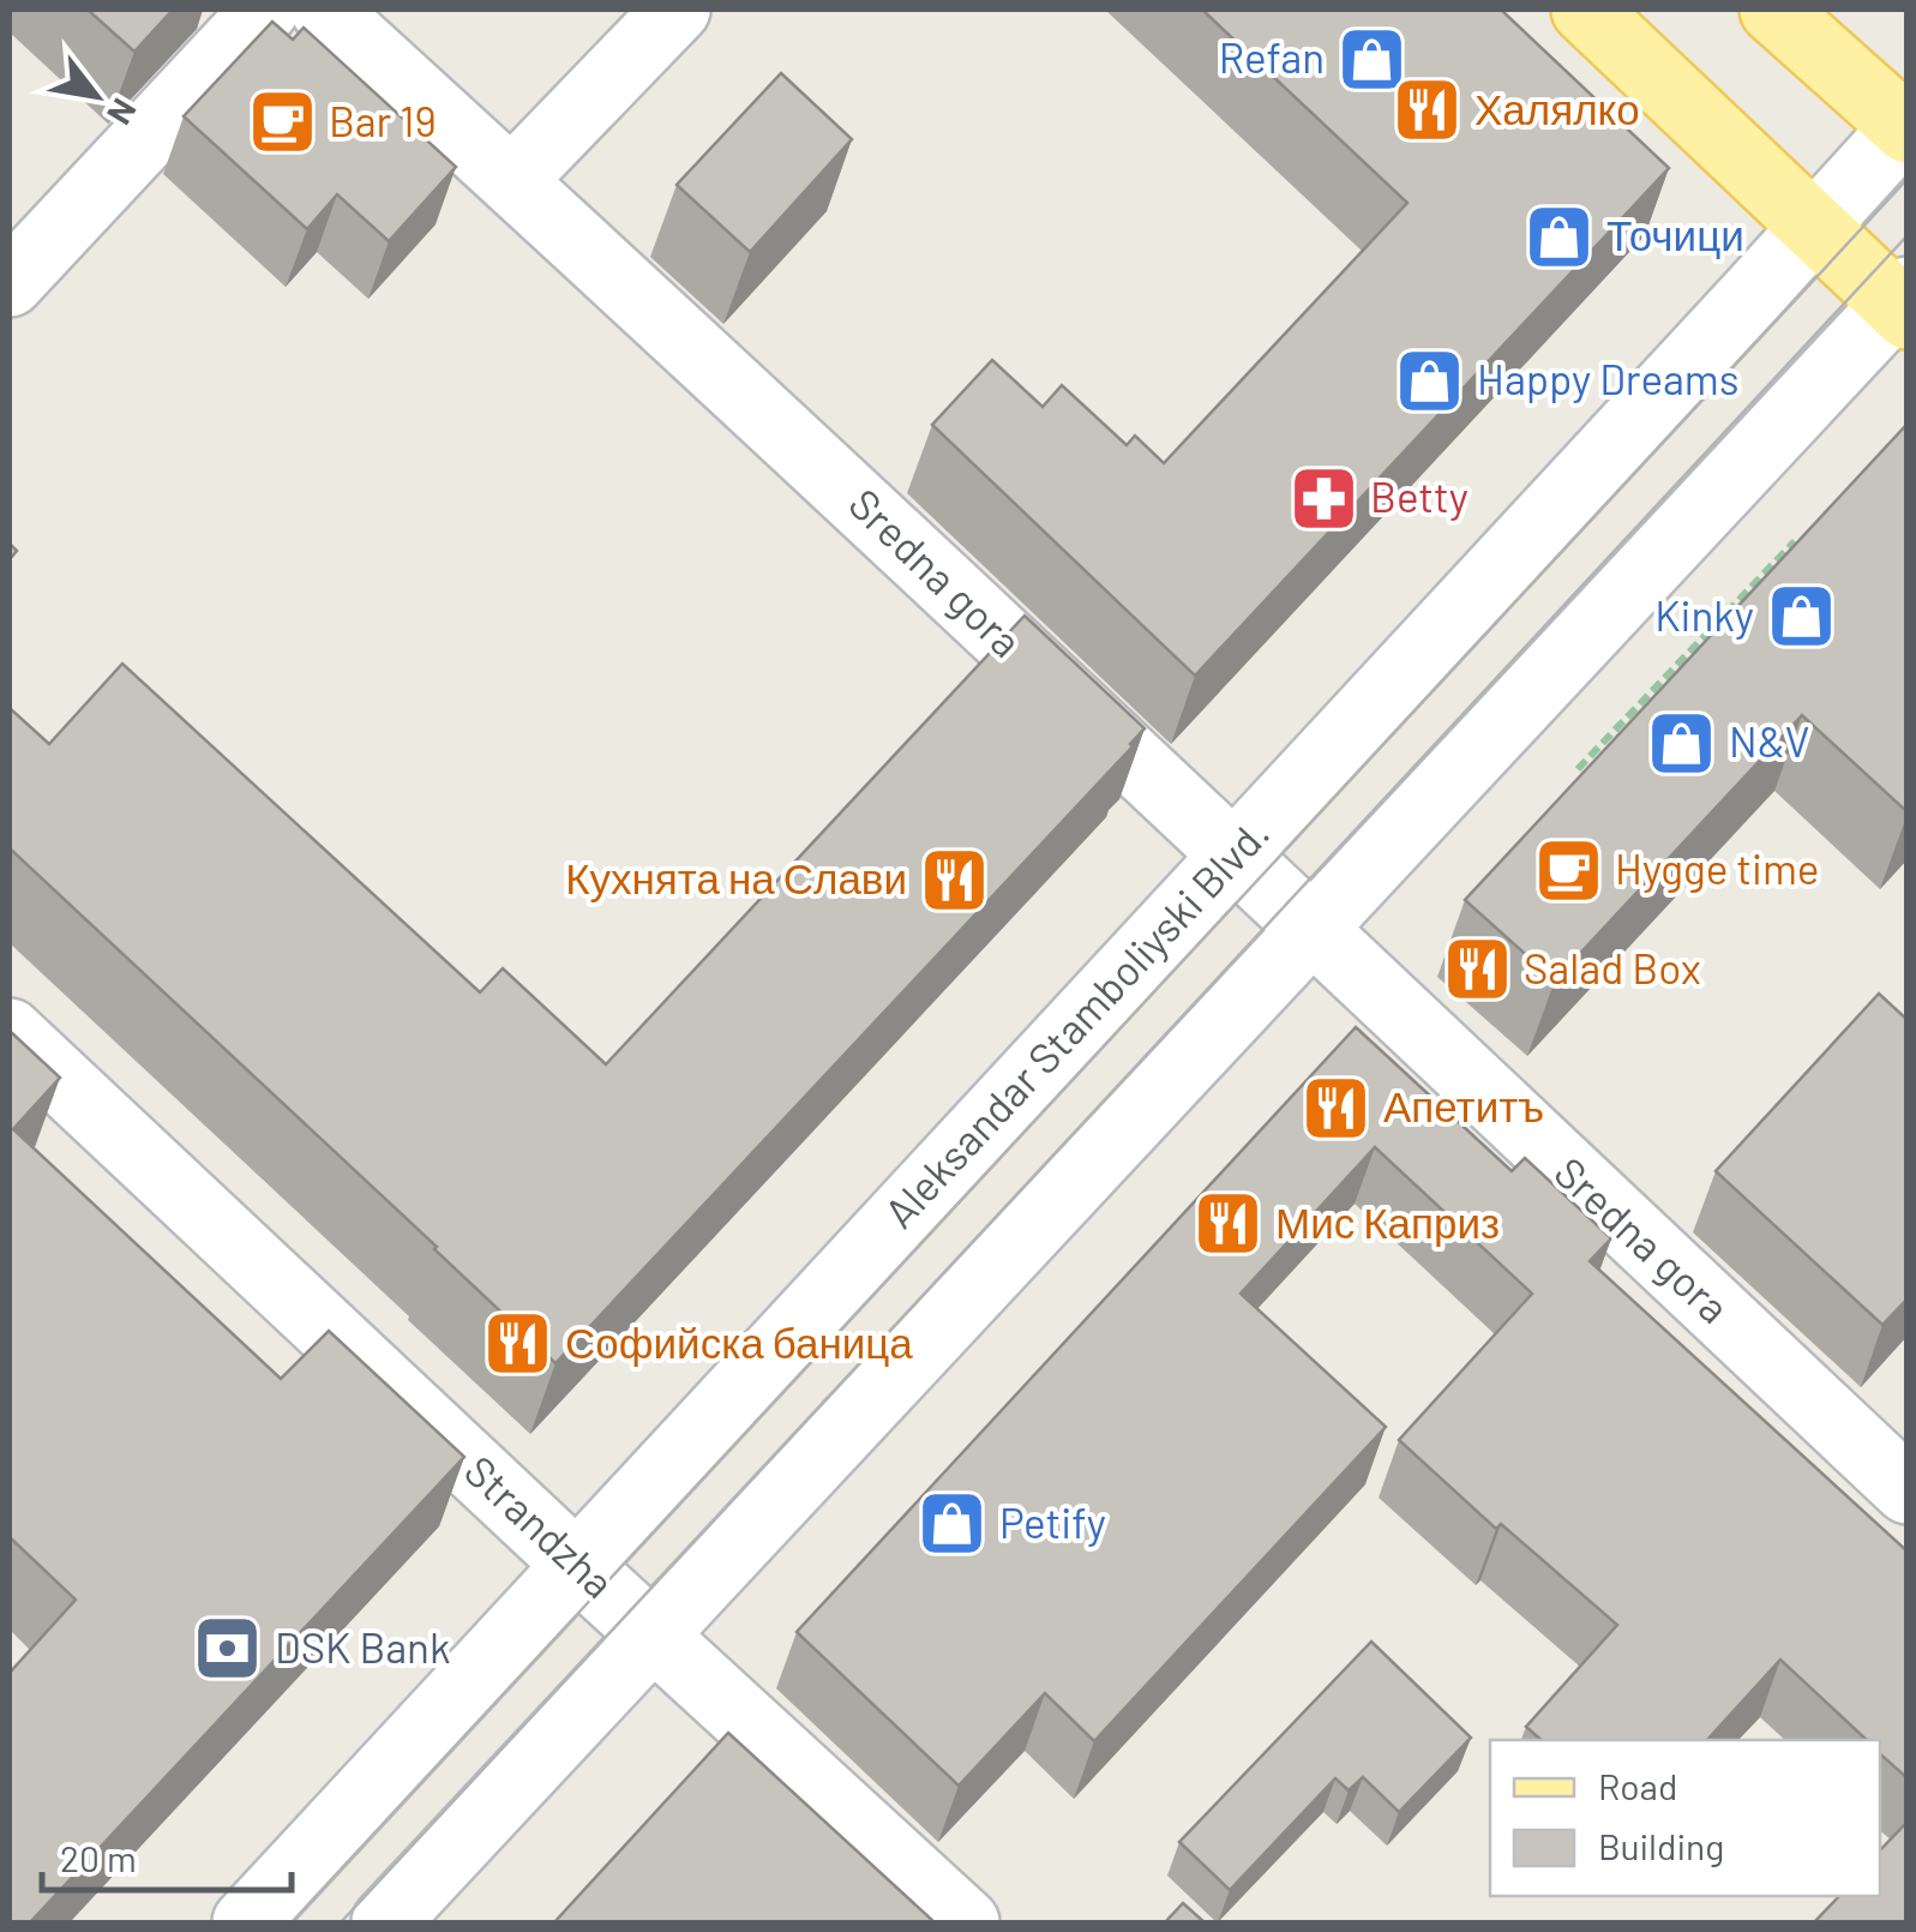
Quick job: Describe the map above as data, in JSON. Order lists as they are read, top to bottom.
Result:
{
  "streets": {
    "main road": ["Sredna gora", "Aleksandar Stamboliyski Blvd.", "Strandzha"]
  },
  "crossings": [
    ["Sredna gora", "Aleksandar Stamboliyski Blvd."],
    ["Aleksandar Stamboliyski Blvd.", "Strandzha"]
  ],
  "places": {
    "shop": [
      "Refan",
      "Точици",
      "Happy Dreams",
      "Kinky",
      "N&V",
      "Petify"
    ],
    "restaurant": [
      "Халялко",
      "Кухнята на Слави",
      "Salad Box",
      "Апетитъ",
      "Мис Каприз",
      "Софийска баница"
    ],
    "cafe": ["Bar 19", "Hygge time"],
    "pharmacy": ["Betty"],
    "bank": ["DSK Bank"]
  },
  "legend": ["Road", "Building"],
  "scale_bar": "20 m",
  "north": "bottom right"
}
